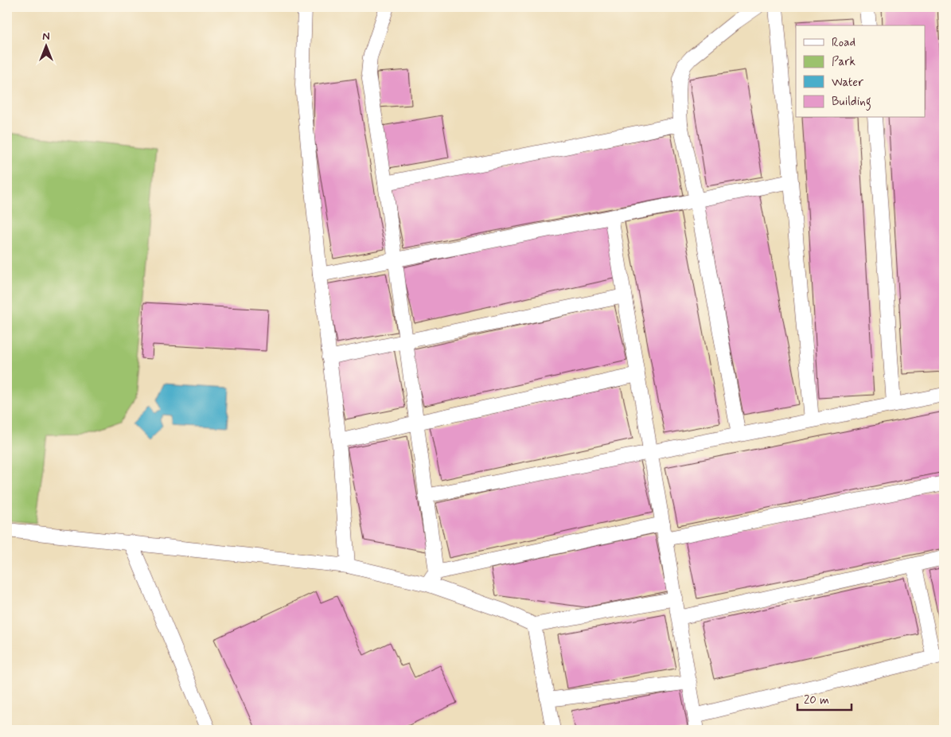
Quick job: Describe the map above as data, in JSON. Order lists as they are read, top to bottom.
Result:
{
  "legend": [
    "Road",
    "Park",
    "Water",
    "Building"
  ],
  "scale_bar": "20 m",
  "north": "top"
}
